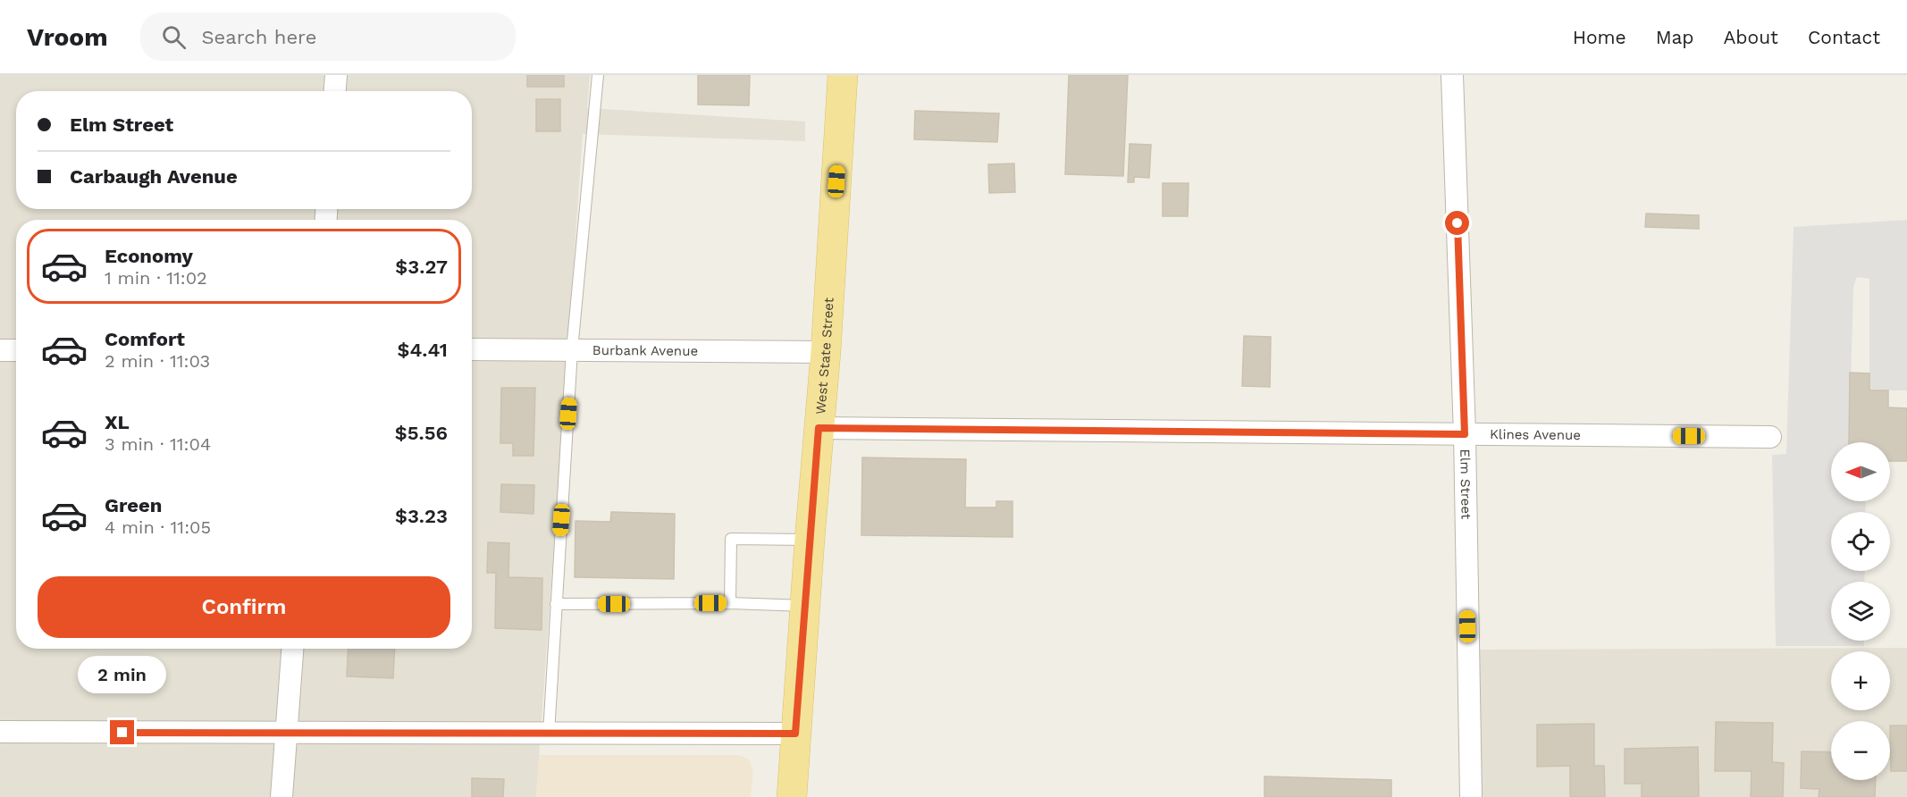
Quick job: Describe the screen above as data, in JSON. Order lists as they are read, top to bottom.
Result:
{
  "streets": {
    "main road": ["West State Street"],
    "street": ["Burbank Avenue", "Klines Avenue", "Elm Street"]
  },
  "crossings": [
    ["Burbank Avenue", "West State Street"],
    ["West State Street", "Klines Avenue"],
    ["Klines Avenue", "Elm Street"]
  ],
  "north": "left",
  "page": {
    "header": "Vroom",
    "search": "Search here",
    "nav": [
      "Home",
      "Map",
      "About",
      "Contact"
    ],
    "banner": ["Elm Street", "Carbaugh Avenue"],
    "list": [
      {
        "name": "Economy",
        "note": "1 min · 11:02",
        "value": "$3.27"
      },
      {
        "name": "Comfort",
        "note": "2 min · 11:03",
        "value": "$4.41"
      },
      {
        "name": "XL",
        "note": "3 min · 11:04",
        "value": "$5.56"
      },
      {
        "name": "Green",
        "note": "4 min · 11:05",
        "value": "$3.23"
      }
    ],
    "map_buttons": ["+", "−"],
    "buttons": "Confirm",
    "bubble": "2 min"
  }
}
